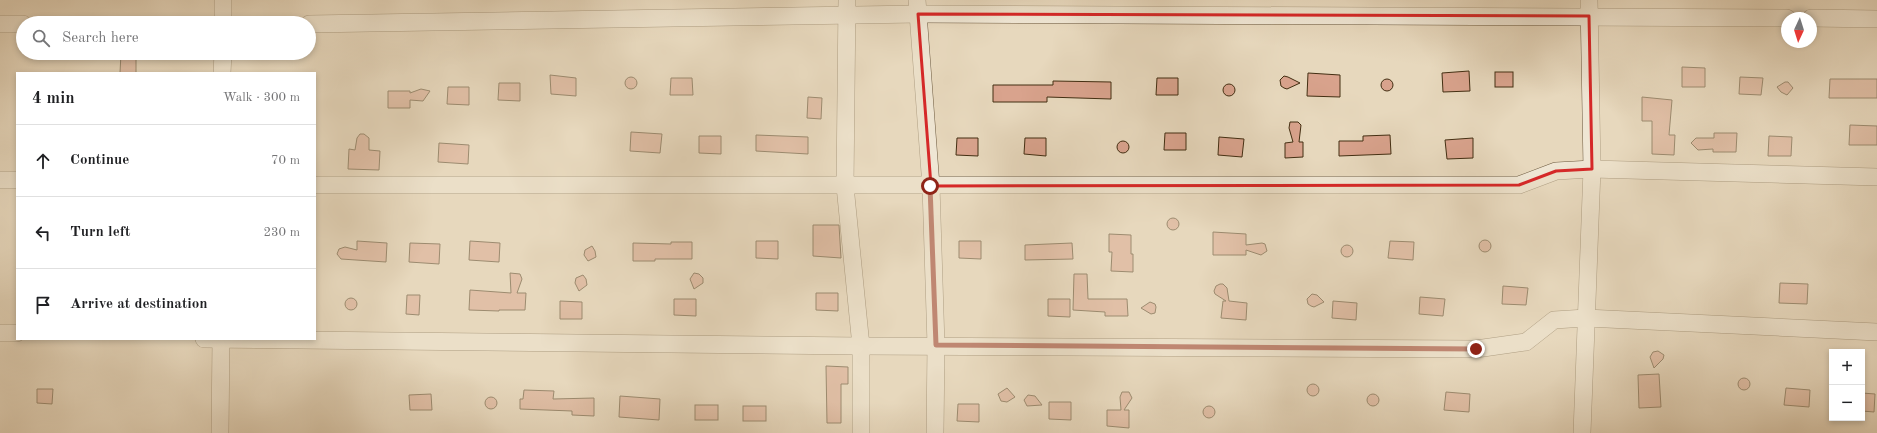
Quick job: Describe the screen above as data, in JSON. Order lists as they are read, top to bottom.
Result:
{
  "north": "bottom",
  "page": {
    "search": "Search here",
    "heading": ["4 min", "Walk · 300 m"],
    "list": [
      ["Continue", "70 m"],
      ["Turn left", "230 m"],
      "Arrive at destination"
    ],
    "map_buttons": ["+", "−"]
  }
}
